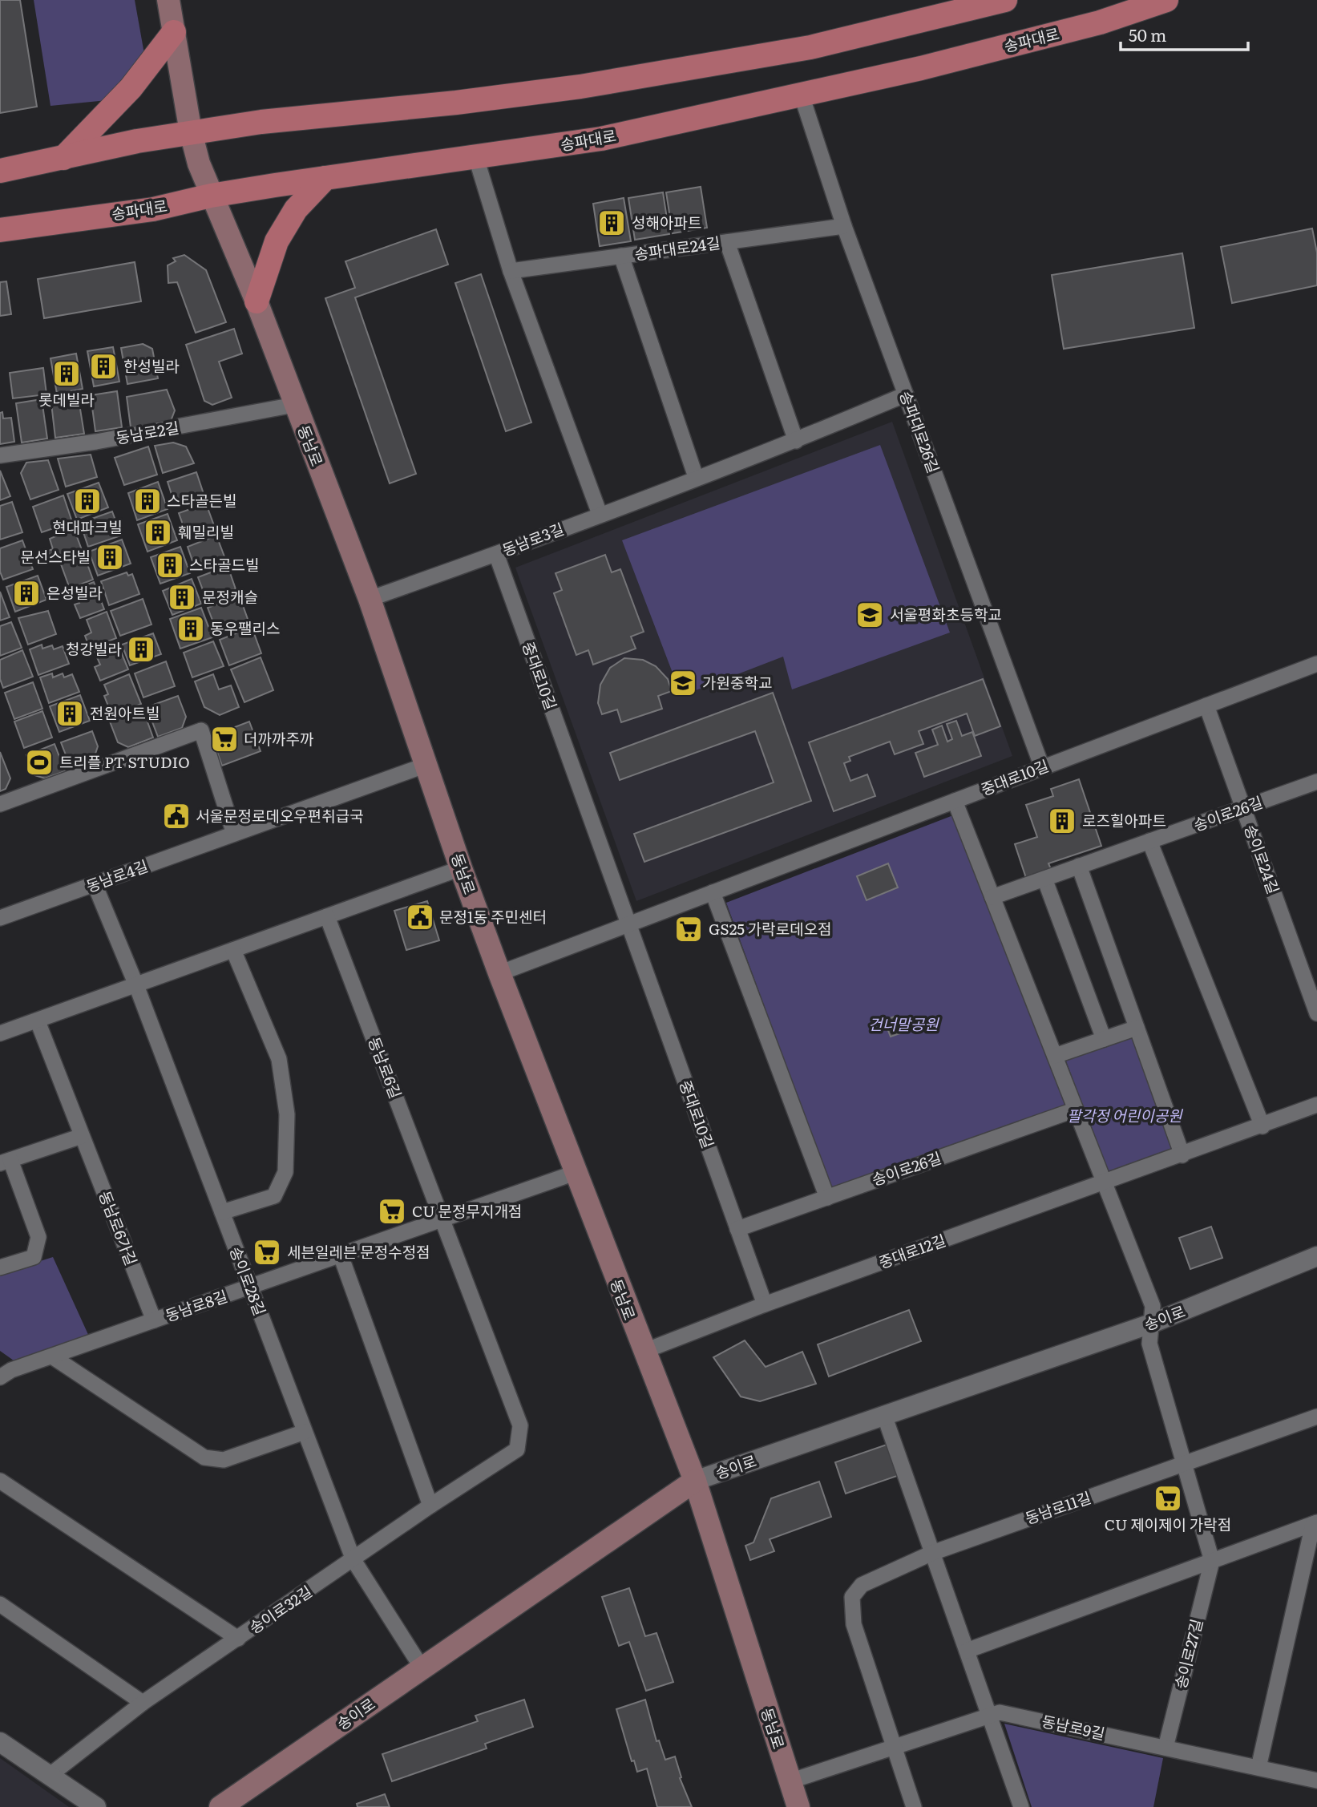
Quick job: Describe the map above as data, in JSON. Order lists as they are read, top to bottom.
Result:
{
  "streets": {
    "main road": ["송파대로", "동남로", "송이로"],
    "street": [
      "송파대로24길",
      "송파대로26길",
      "동남로2길",
      "동남로3길",
      "중대로10길",
      "송이로26길",
      "송이로24길",
      "동남로4길",
      "동남로6길",
      "동남로6가길",
      "중대로12길",
      "송이로28길",
      "동남로8길",
      "동남로11길",
      "송이로32길",
      "송이로27길",
      "동남로9길"
    ]
  },
  "crossings": [
    ["송파대로", "송파대로26길"],
    ["송파대로", "동남로"],
    ["송파대로24길", "송파대로26길"],
    ["송파대로26길", "동남로3길"],
    ["송파대로26길", "중대로10길"],
    ["동남로2길", "동남로"],
    ["동남로", "동남로3길"],
    ["동남로", "중대로10길"],
    ["동남로", "동남로4길"],
    ["동남로", "중대로12길"],
    ["동남로", "동남로8길"],
    ["동남로", "송이로"],
    ["동남로", "동남로9길"],
    ["동남로3길", "중대로10길"],
    ["중대로10길", "송이로26길"],
    ["중대로10길", "송이로24길"],
    ["중대로10길", "중대로12길"],
    ["송이로26길", "송이로24길"],
    ["동남로4길", "송이로28길"],
    ["동남로6길", "동남로8길"],
    ["동남로6길", "송이로32길"],
    ["동남로6가길", "동남로8길"],
    ["송이로28길", "동남로8길"],
    ["송이로28길", "송이로"],
    ["송이로28길", "송이로32길"],
    ["동남로8길", "송이로32길"],
    ["송이로", "송이로27길"],
    ["동남로11길", "송이로27길"],
    ["동남로11길", "동남로9길"],
    ["송이로27길", "동남로9길"]
  ],
  "parks": ["건너말공원", "팔각정 어린이공원"],
  "places": {
    "building": [
      "성해아파트",
      "한성빌라",
      "롯데빌라",
      "현대파크빌",
      "스타골든빌",
      "훼밀리빌",
      "문선스타빌",
      "스타골드빌",
      "은성빌라",
      "문정캐슬",
      "동우팰리스",
      "청강빌라",
      "전원아트빌",
      "로즈힐아파트"
    ],
    "school or university": ["서울평화초등학교", "가원중학교"],
    "supermarket": [
      "더까까주까",
      "GS25 가락로데오점",
      "CU 문정무지개점",
      "세븐일레븐 문정수정점",
      "CU 제이제이 가락점"
    ],
    "sports": ["트리플 PT STUDIO"],
    "public building": ["서울문정로데오우편취급국", "문정1동 주민센터"]
  },
  "scale_bar": "50 m"
}
